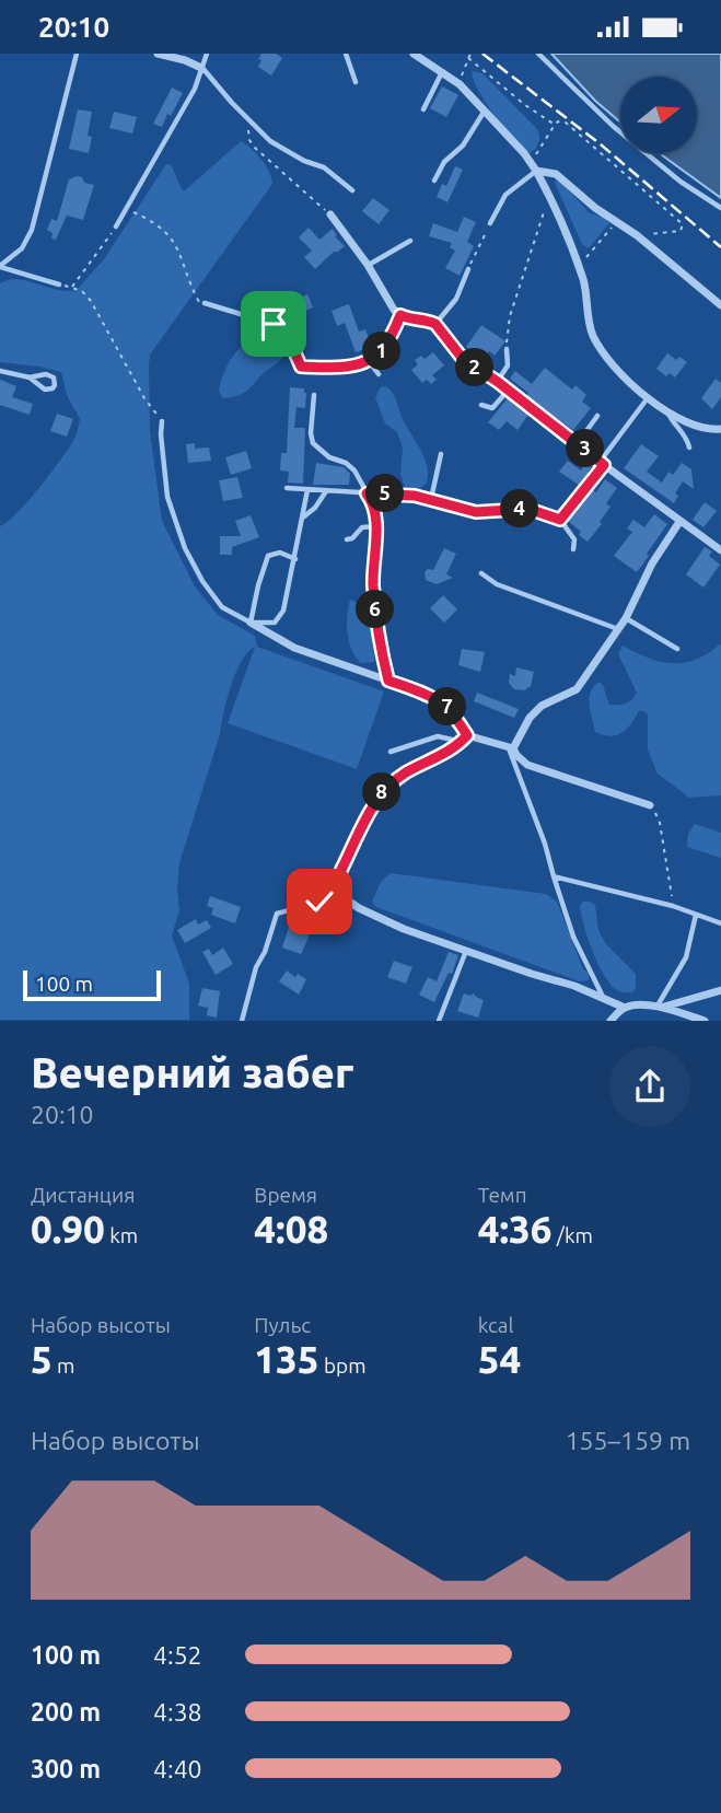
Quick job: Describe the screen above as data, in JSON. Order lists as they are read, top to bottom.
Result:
{
  "scale_bar": "100 m",
  "north": "right",
  "page": {
    "status": "20:10",
    "pins": [
      "1",
      "2",
      "3",
      "5",
      "4",
      "6",
      "7",
      "8"
    ],
    "scale": "100 m",
    "heading": ["Вечерний забег", "20:10"],
    "stats": [
      ["Дистанция", "0.90 km"],
      ["Время", "4:08"],
      ["Темп", "4:36 /km"],
      ["Набор высоты", "5 m"],
      ["Пульс", "135 bpm"],
      ["kcal", "54"]
    ],
    "chart": ["Набор высоты", "155–159 m"],
    "list": [
      {
        "name": "100 m",
        "note": "4:52"
      },
      {
        "name": "200 m",
        "note": "4:38"
      },
      {
        "name": "300 m",
        "note": "4:40"
      }
    ]
  }
}
